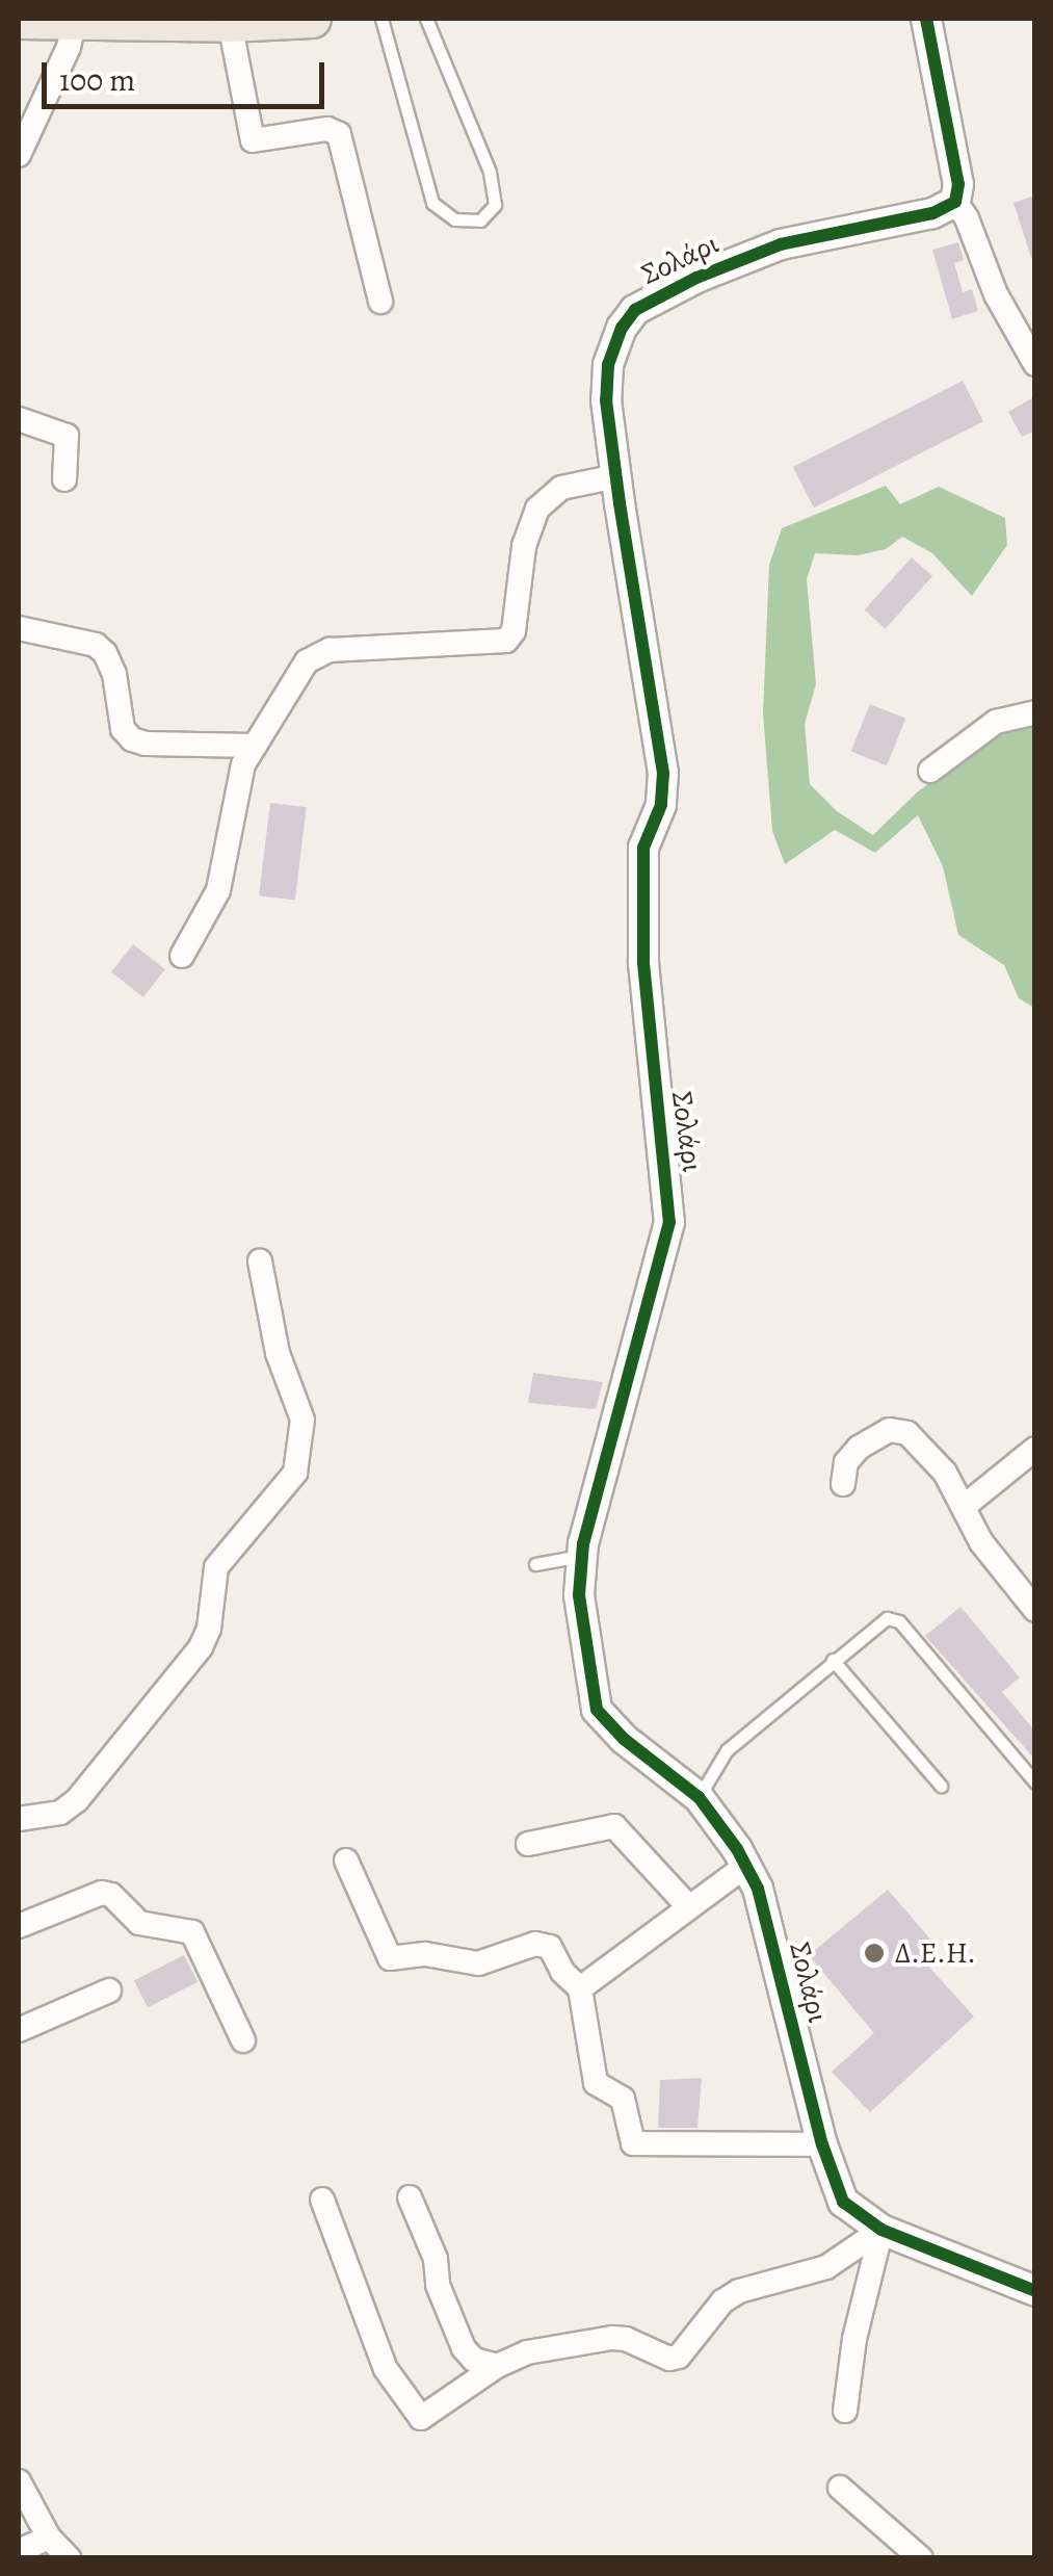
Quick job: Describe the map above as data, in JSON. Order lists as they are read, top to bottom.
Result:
{
  "streets": {
    "street": ["Σολάρι"]
  },
  "places": ["Δ.Ε.Η."],
  "scale_bar": "100 m"
}
